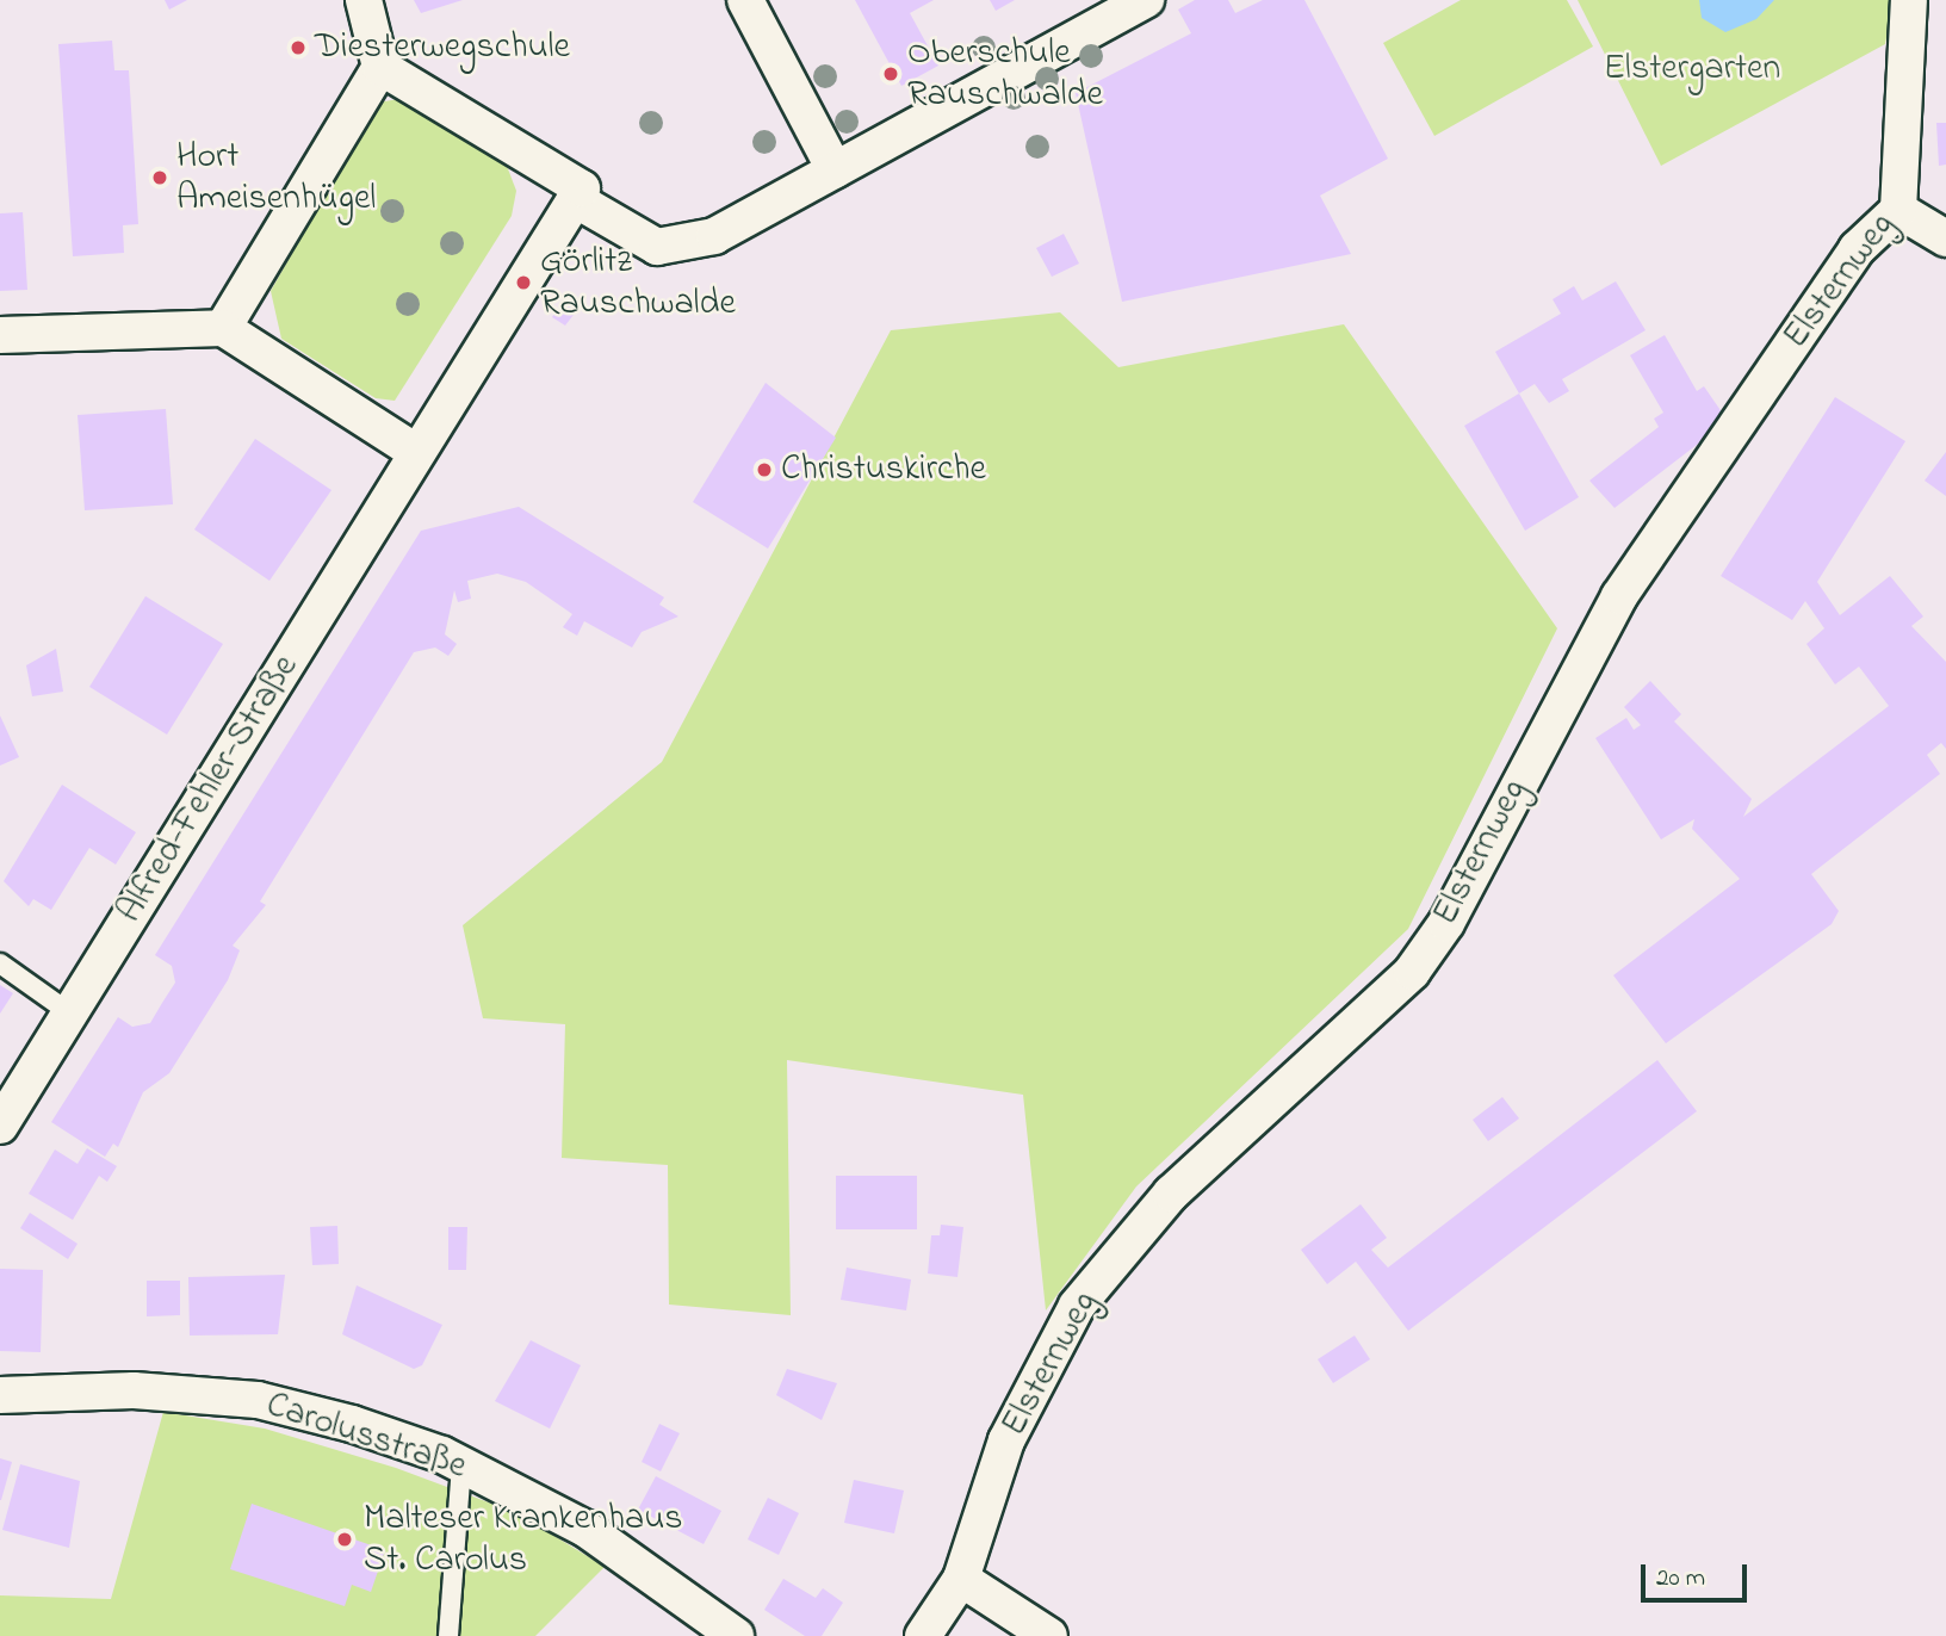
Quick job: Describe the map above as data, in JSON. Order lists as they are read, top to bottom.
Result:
{
  "streets": {
    "street": ["Elsternweg", "Alfred-Fehler-Straße", "Carolusstraße"]
  },
  "parks": ["Elstergarten"],
  "places": [
    "Diesterwegschule",
    "Oberschule Rauschwalde",
    "Hort Ameisenhügel",
    "Görlitz Rauschwalde",
    "Christuskirche",
    "Malteser Krankenhaus St. Carolus"
  ],
  "scale_bar": "20 m"
}
